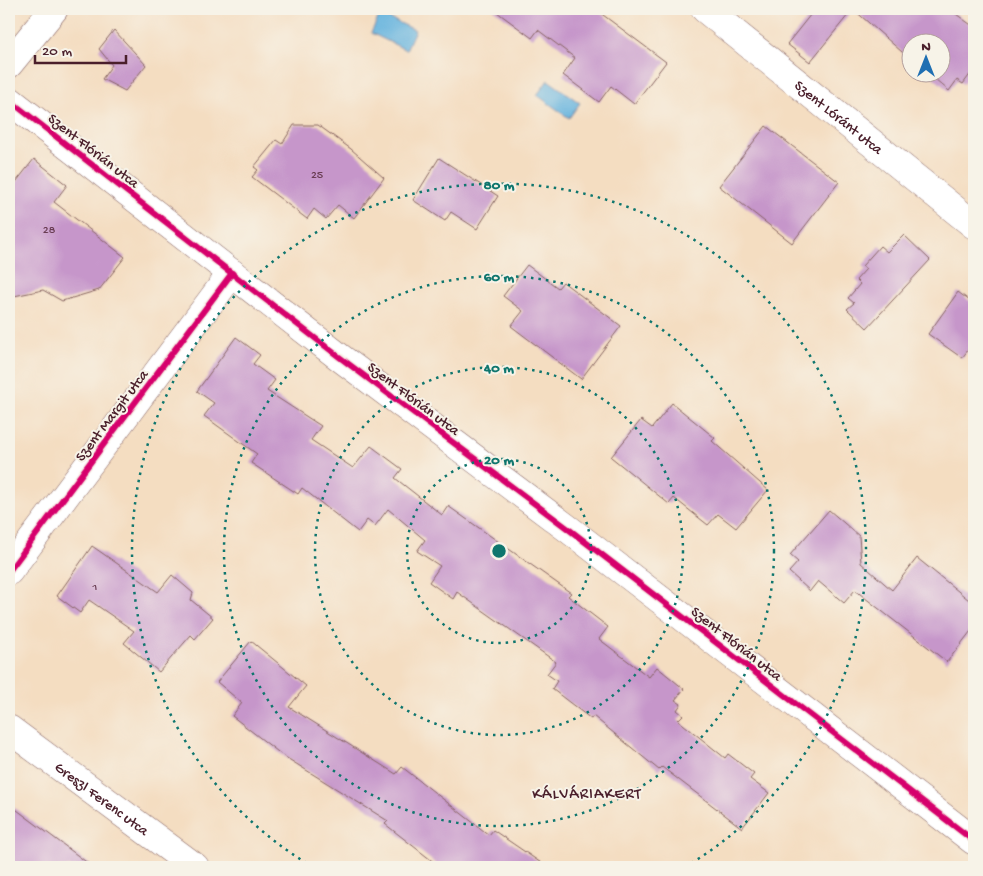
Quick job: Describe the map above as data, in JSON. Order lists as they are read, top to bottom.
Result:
{
  "streets": {
    "street": [
      "Szent Lóránt utca",
      "Szent Flórián utca",
      "Szent Margit utca",
      "Greszl Ferenc utca"
    ]
  },
  "crossings": [
    ["Szent Flórián utca", "Szent Margit utca"]
  ],
  "districts": ["KÁLVÁRIAKERT"],
  "house_numbers": ["25", "28", "1"],
  "scale_bar": "20 m",
  "north": "top",
  "rings": [
    "80 m",
    "60 m",
    "40 m",
    "20 m"
  ]
}
